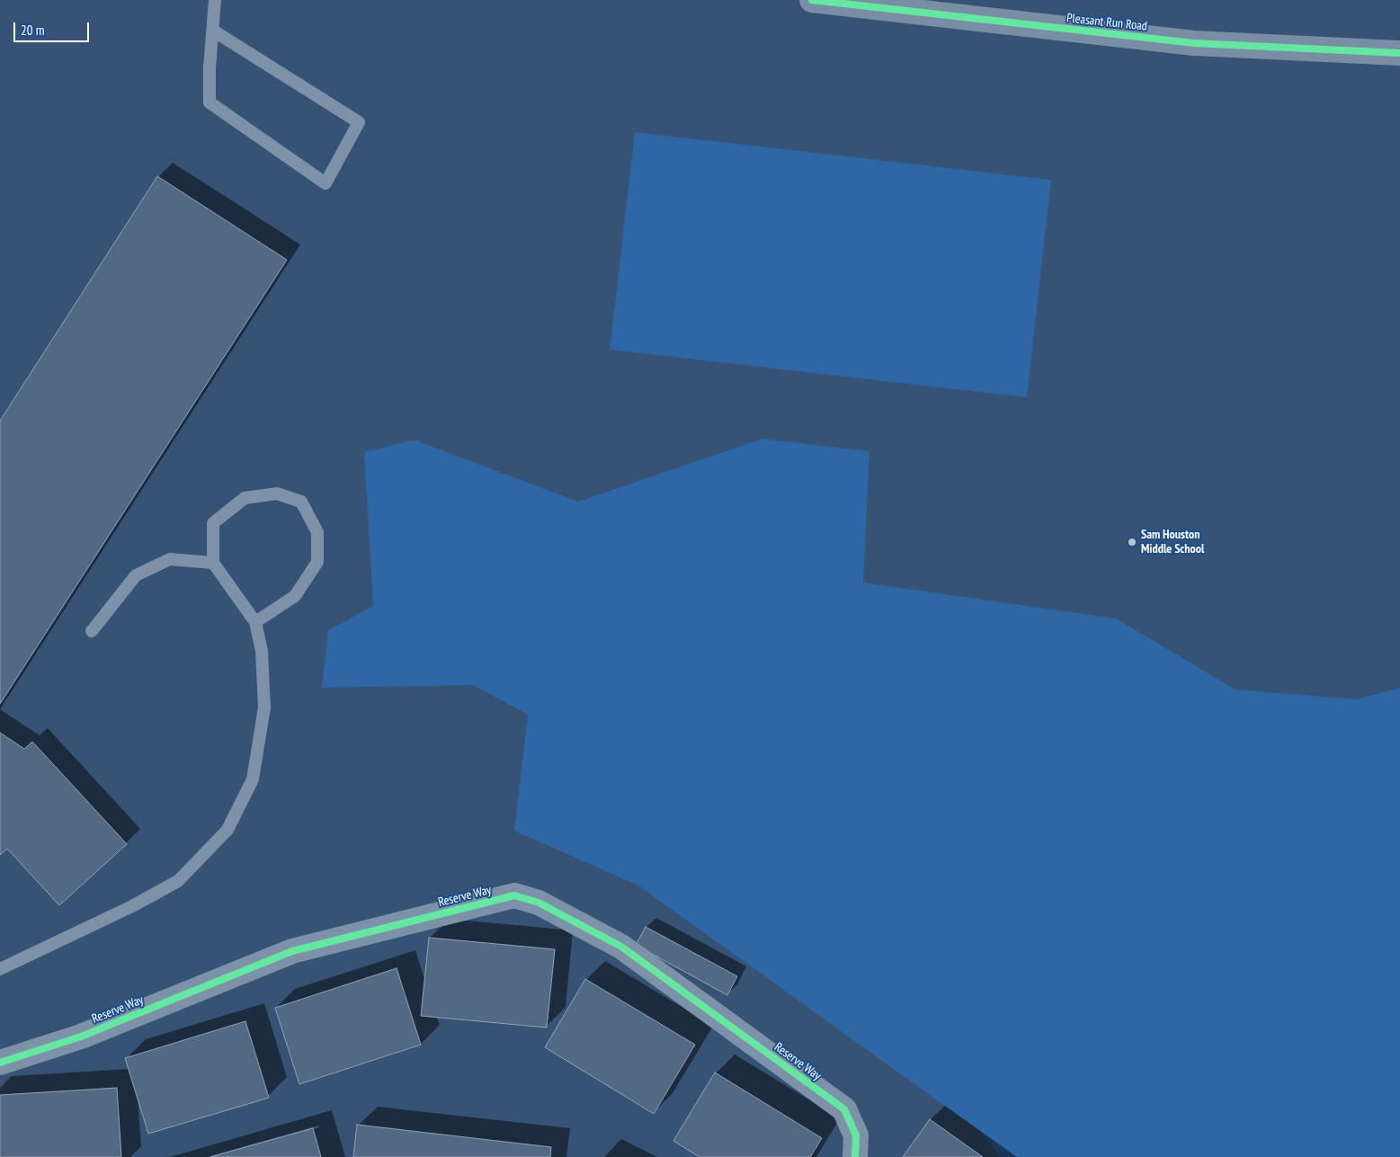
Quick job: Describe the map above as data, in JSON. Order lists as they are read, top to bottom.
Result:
{
  "streets": {
    "street": ["Pleasant Run Road", "Reserve Way"]
  },
  "places": ["Sam Houston Middle School"],
  "scale_bar": "20 m"
}
